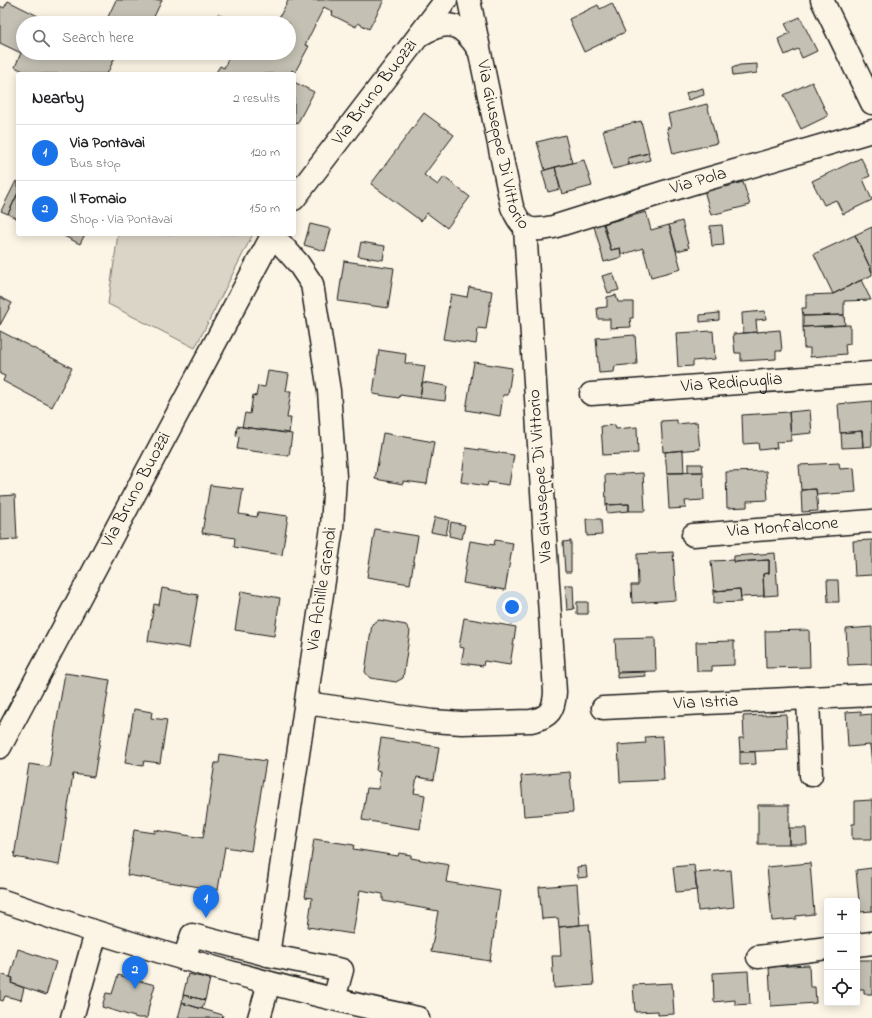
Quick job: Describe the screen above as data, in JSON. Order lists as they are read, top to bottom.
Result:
{
  "streets": {
    "street": [
      "Via Bruno Buozzi",
      "Via Giuseppe Di Vittorio",
      "Via Pola",
      "Via Redipuglia",
      "Via Monfalcone",
      "Via Achille Grandi",
      "Via Istria"
    ]
  },
  "crossings": [
    ["Via Bruno Buozzi", "Via Achille Grandi"],
    ["Via Giuseppe Di Vittorio", "Via Pola"],
    ["Via Giuseppe Di Vittorio", "Via Achille Grandi"]
  ],
  "page": {
    "search": "Search here",
    "heading": ["Nearby", "2 results"],
    "list": [
      {
        "mark": "1",
        "name": "Via Pontavai",
        "note": "Bus stop",
        "value": "120 m"
      },
      {
        "mark": "2",
        "name": "Il Fornaio",
        "note": "Shop · Via Pontavai",
        "value": "150 m"
      }
    ],
    "pins": ["1", "2"],
    "map_buttons": ["+", "−"]
  }
}
